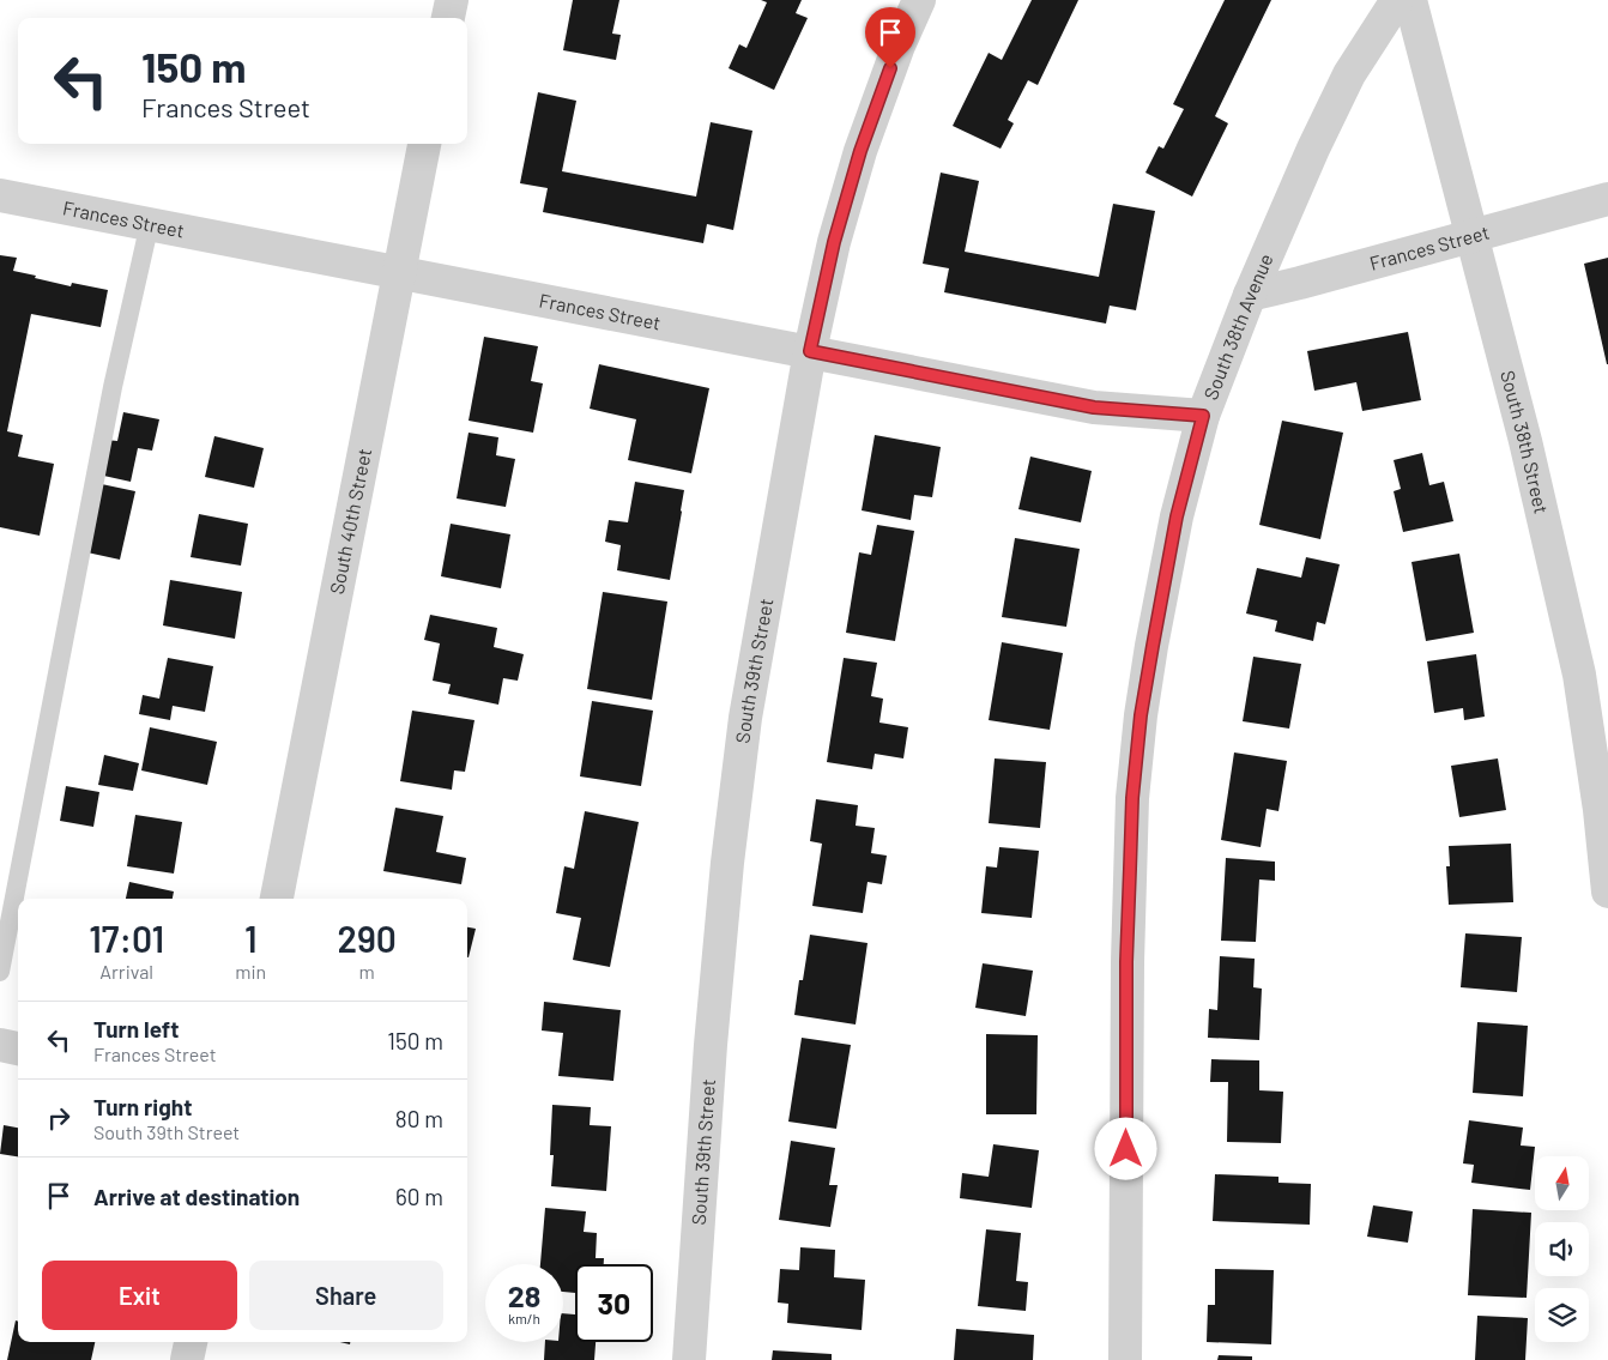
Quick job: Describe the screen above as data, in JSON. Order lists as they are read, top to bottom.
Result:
{
  "streets": {
    "street": [
      "Frances Street",
      "South 38th Avenue",
      "South 38th Street",
      "South 40th Street",
      "South 39th Street"
    ]
  },
  "crossings": [
    ["Frances Street", "South 38th Avenue"],
    ["Frances Street", "South 38th Street"],
    ["Frances Street", "South 40th Street"],
    ["Frances Street", "South 39th Street"]
  ],
  "north": "top",
  "page": {
    "turn": ["150 m", "Frances Street"],
    "eta": [
      "17:01",
      "Arrival",
      "1",
      "min",
      "290",
      "m"
    ],
    "list": [
      {
        "name": "Turn left",
        "note": "Frances Street",
        "value": "150 m"
      },
      {
        "name": "Turn right",
        "note": "South 39th Street",
        "value": "80 m"
      },
      {
        "name": "Arrive at destination",
        "value": "60 m"
      }
    ],
    "buttons": ["Exit", "Share"],
    "speed": "28 km/h",
    "limit": "30"
  }
}
